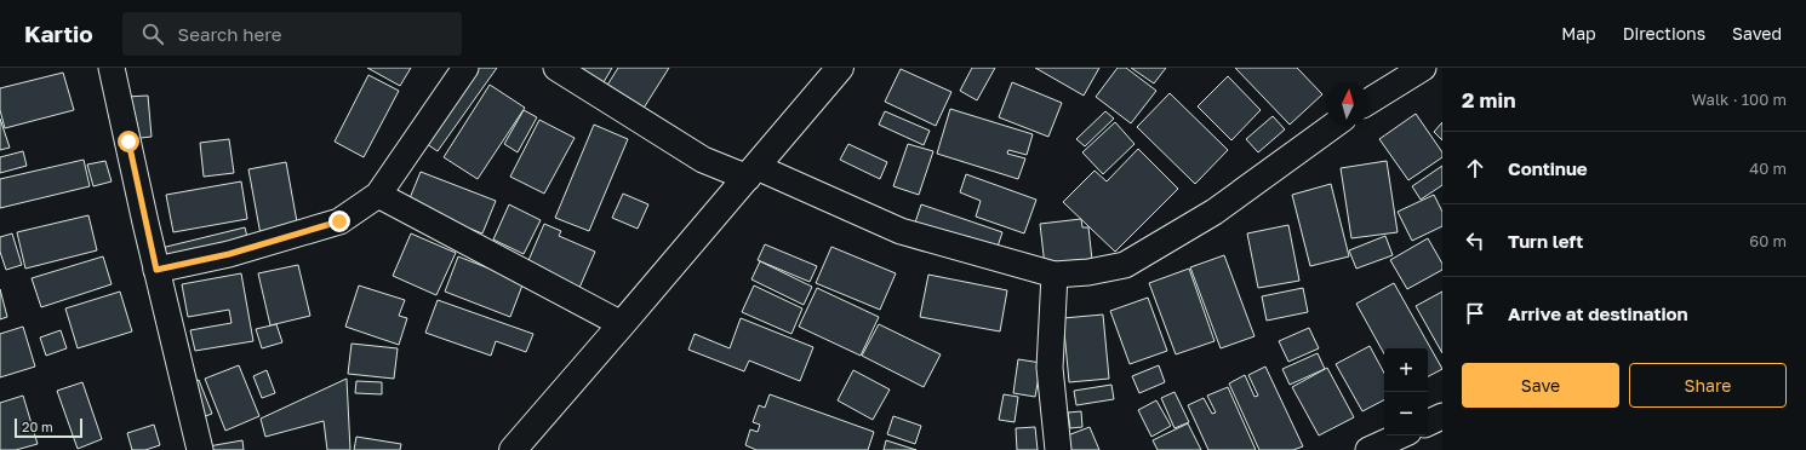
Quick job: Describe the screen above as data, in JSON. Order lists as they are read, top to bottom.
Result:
{
  "scale_bar": "20 m",
  "north": "top",
  "page": {
    "header": "Kartio",
    "search": "Search here",
    "nav": ["Map", "Directions", "Saved"],
    "heading": ["2 min", "Walk · 100 m"],
    "list": [
      ["Continue", "40 m"],
      ["Turn left", "60 m"],
      "Arrive at destination"
    ],
    "map_buttons": ["+", "−"],
    "buttons": ["Save", "Share"],
    "scale": "20 m"
  }
}
